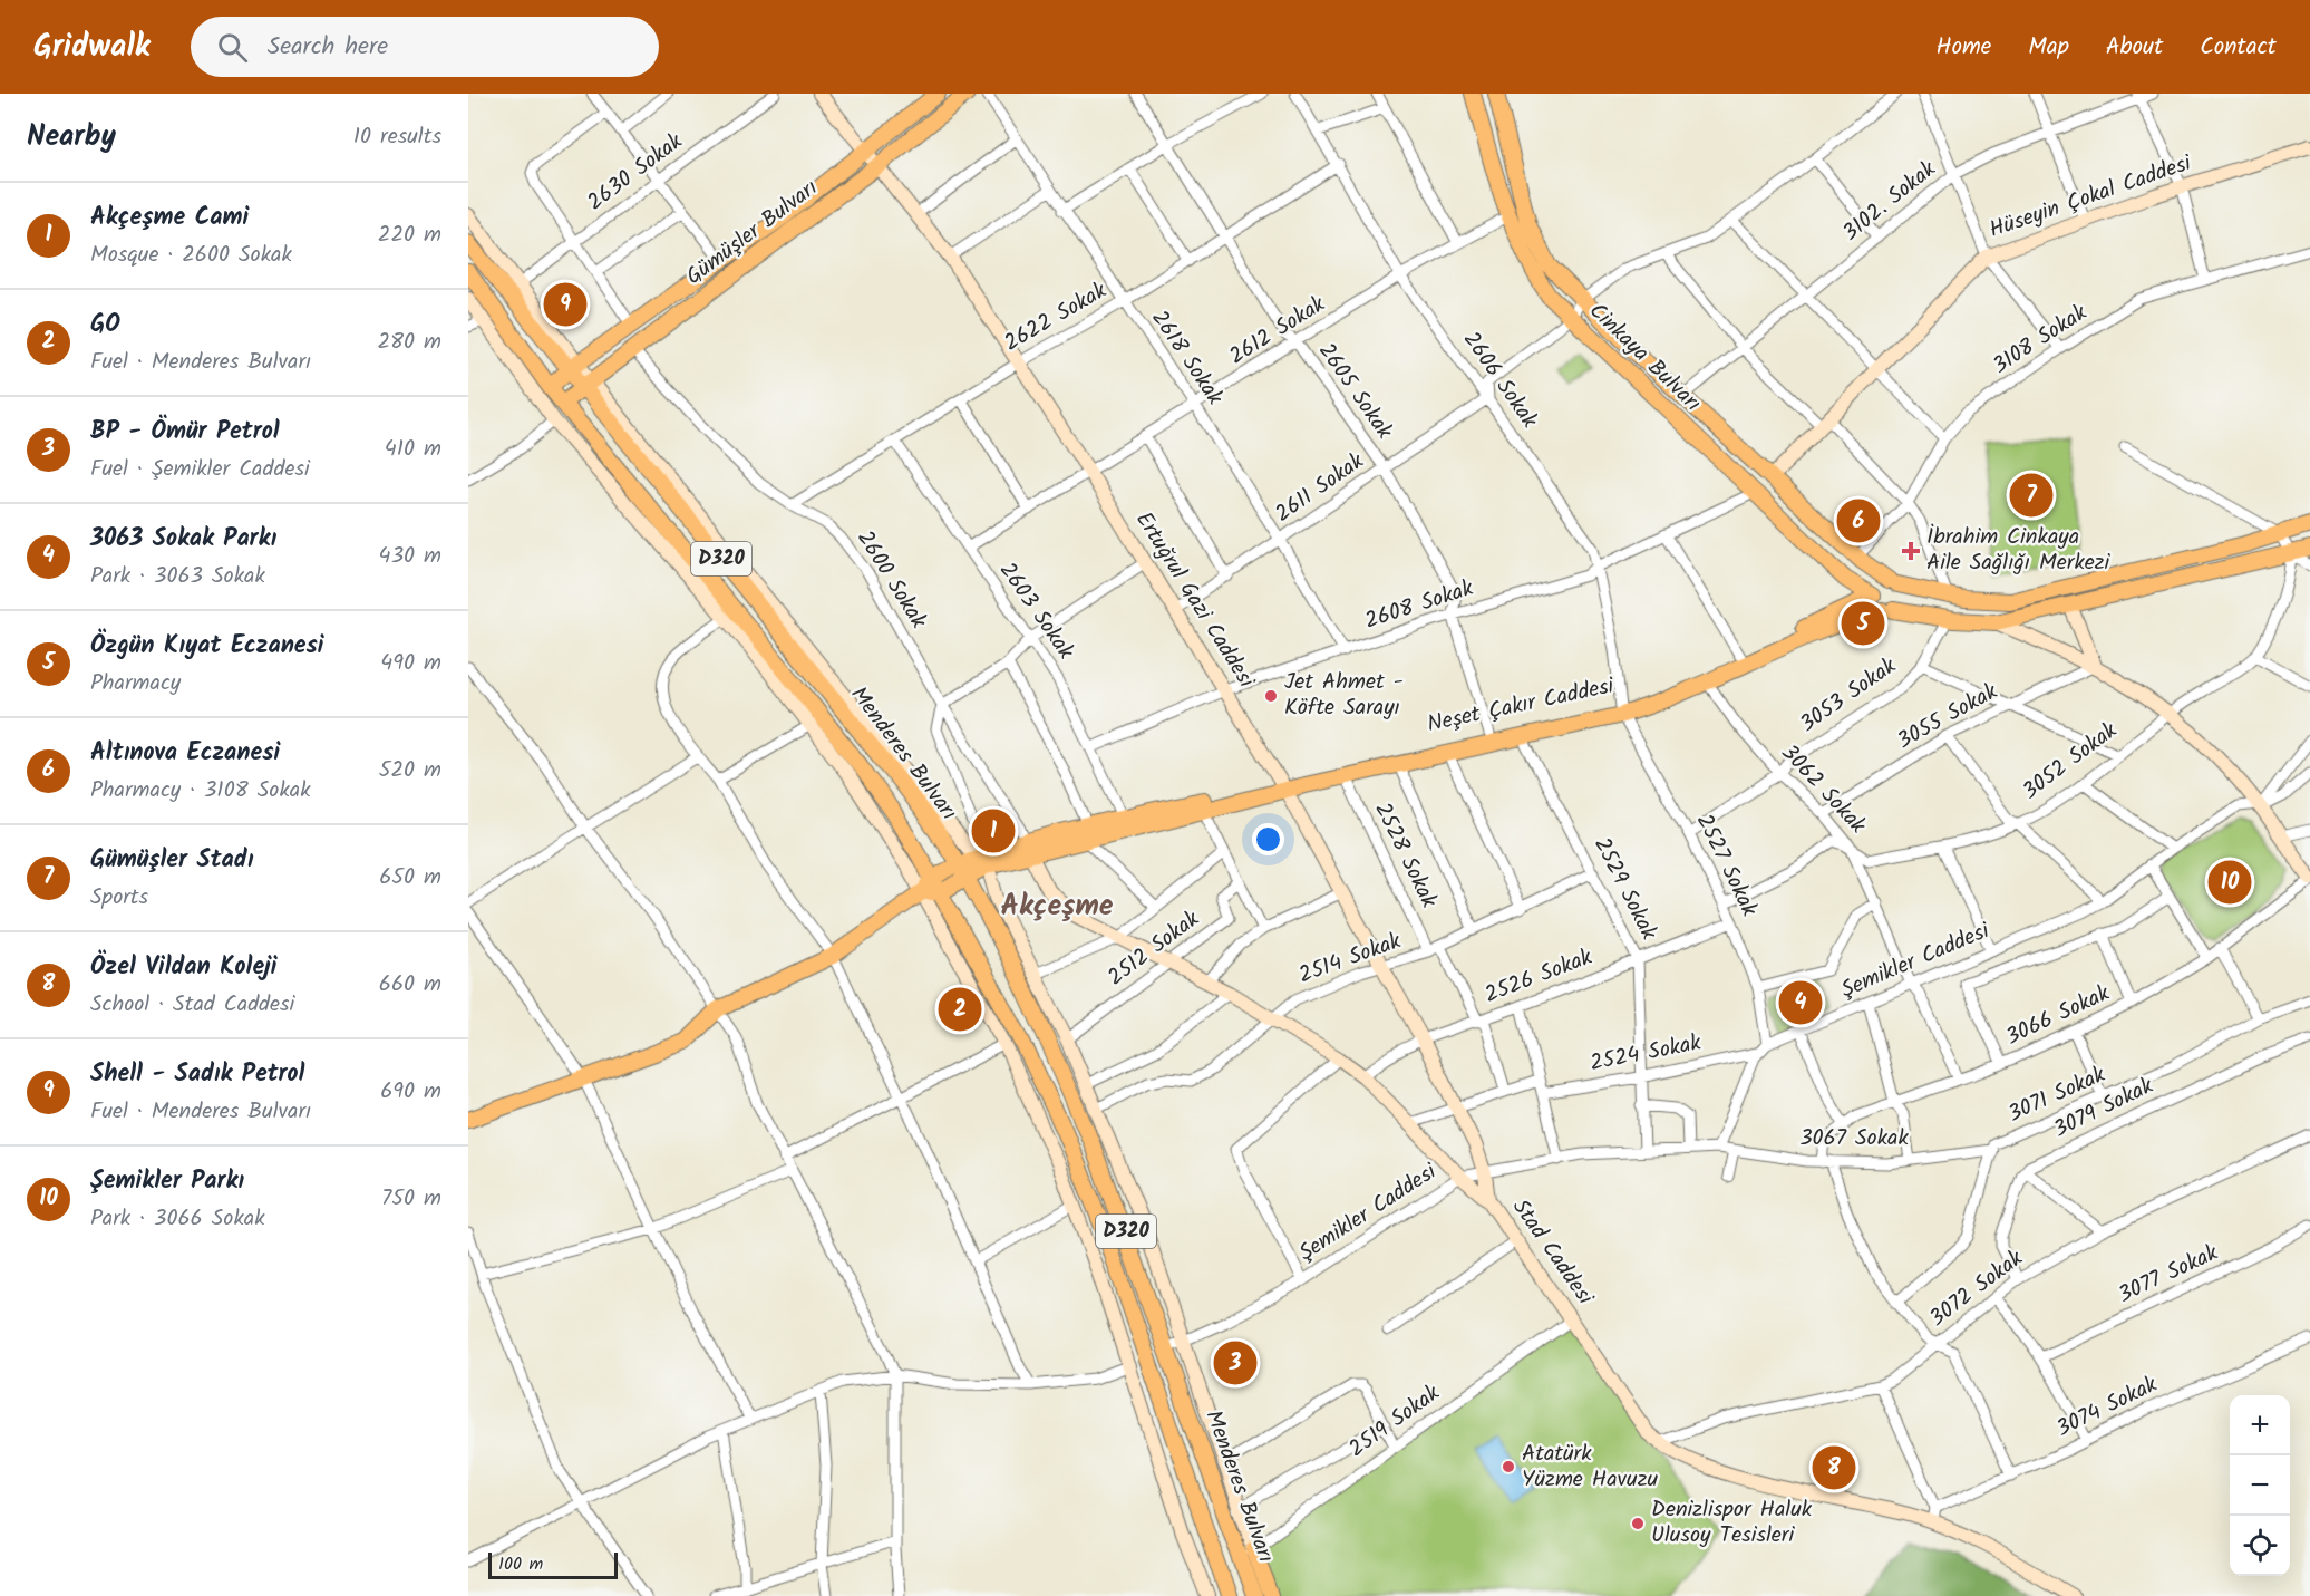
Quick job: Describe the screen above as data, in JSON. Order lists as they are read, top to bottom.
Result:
{
  "streets": {
    "main road": [
      "Hüseyin Çokal Caddesi",
      "Gümüşler Bulvarı",
      "Cinkaya Bulvarı",
      "D320",
      "Ertuğrul Gazi Caddesi",
      "Neşet Çakır Caddesi",
      "Menderes Bulvarı",
      "Stad Caddesi"
    ],
    "street": [
      "2630 Sokak",
      "3102. Sokak",
      "2622 Sokak",
      "2612 Sokak",
      "3108 Sokak",
      "2618 Sokak",
      "2606 Sokak",
      "2605 Sokak",
      "2611 Sokak",
      "2600 Sokak",
      "2608 Sokak",
      "2603 Sokak",
      "3053 Sokak",
      "3055 Sokak",
      "3052 Sokak",
      "3062 Sokak",
      "2528 Sokak",
      "2527 Sokak",
      "2529 Sokak",
      "2512 Sokak",
      "2514 Sokak",
      "Şemikler Caddesi",
      "2526 Sokak",
      "3066 Sokak",
      "2524 Sokak",
      "3071 Sokak",
      "3079 Sokak",
      "3067 Sokak",
      "3077 Sokak",
      "3072 Sokak",
      "3074 Sokak",
      "2519 Sokak"
    ]
  },
  "crossings": [
    ["Hüseyin Çokal Caddesi", "Cinkaya Bulvarı"],
    ["3102. Sokak", "Cinkaya Bulvarı"],
    ["Gümüşler Bulvarı", "2600 Sokak"],
    ["Gümüşler Bulvarı", "Ertuğrul Gazi Caddesi"],
    ["Gümüşler Bulvarı", "Menderes Bulvarı"],
    ["2622 Sokak", "2618 Sokak"],
    ["2622 Sokak", "2606 Sokak"],
    ["2622 Sokak", "2605 Sokak"],
    ["2622 Sokak", "2600 Sokak"],
    ["2622 Sokak", "Ertuğrul Gazi Caddesi"],
    ["2622 Sokak", "2603 Sokak"],
    ["2612 Sokak", "2618 Sokak"],
    ["2612 Sokak", "Cinkaya Bulvarı"],
    ["2612 Sokak", "2606 Sokak"],
    ["2612 Sokak", "2605 Sokak"],
    ["2612 Sokak", "Ertuğrul Gazi Caddesi"],
    ["2612 Sokak", "2603 Sokak"],
    ["3108 Sokak", "Cinkaya Bulvarı"],
    ["2618 Sokak", "2611 Sokak"],
    ["2618 Sokak", "2608 Sokak"],
    ["Cinkaya Bulvarı", "2611 Sokak"],
    ["Cinkaya Bulvarı", "2608 Sokak"],
    ["Cinkaya Bulvarı", "Neşet Çakır Caddesi"],
    ["2606 Sokak", "2611 Sokak"],
    ["2606 Sokak", "2608 Sokak"],
    ["2606 Sokak", "Neşet Çakır Caddesi"],
    ["2606 Sokak", "2527 Sokak"],
    ["2605 Sokak", "2611 Sokak"],
    ["2605 Sokak", "2608 Sokak"],
    ["2605 Sokak", "Neşet Çakır Caddesi"],
    ["2611 Sokak", "Ertuğrul Gazi Caddesi"],
    ["2600 Sokak", "Neşet Çakır Caddesi"],
    ["2600 Sokak", "Stad Caddesi"],
    ["Ertuğrul Gazi Caddesi", "2608 Sokak"],
    ["Ertuğrul Gazi Caddesi", "Neşet Çakır Caddesi"],
    ["Ertuğrul Gazi Caddesi", "2514 Sokak"],
    ["Ertuğrul Gazi Caddesi", "Şemikler Caddesi"],
    ["Ertuğrul Gazi Caddesi", "2526 Sokak"],
    ["Ertuğrul Gazi Caddesi", "Stad Caddesi"],
    ["2608 Sokak", "2603 Sokak"],
    ["2603 Sokak", "Neşet Çakır Caddesi"],
    ["3053 Sokak", "3062 Sokak"],
    ["3053 Sokak", "2527 Sokak"],
    ["Neşet Çakır Caddesi", "Menderes Bulvarı"],
    ["Neşet Çakır Caddesi", "3062 Sokak"],
    ["Neşet Çakır Caddesi", "2528 Sokak"],
    ["Neşet Çakır Caddesi", "2527 Sokak"],
    ["Neşet Çakır Caddesi", "2529 Sokak"],
    ["Neşet Çakır Caddesi", "Stad Caddesi"],
    ["3055 Sokak", "3062 Sokak"],
    ["Menderes Bulvarı", "Şemikler Caddesi"],
    ["Menderes Bulvarı", "2519 Sokak"],
    ["3052 Sokak", "3062 Sokak"],
    ["3052 Sokak", "2527 Sokak"],
    ["3062 Sokak", "Şemikler Caddesi"],
    ["3062 Sokak", "3066 Sokak"],
    ["2528 Sokak", "2514 Sokak"],
    ["2527 Sokak", "Şemikler Caddesi"],
    ["2527 Sokak", "2526 Sokak"],
    ["2529 Sokak", "2514 Sokak"],
    ["2529 Sokak", "Şemikler Caddesi"],
    ["2529 Sokak", "2526 Sokak"],
    ["2529 Sokak", "2524 Sokak"],
    ["2512 Sokak", "Stad Caddesi"],
    ["2514 Sokak", "Stad Caddesi"],
    ["Şemikler Caddesi", "2524 Sokak"],
    ["Şemikler Caddesi", "3067 Sokak"],
    ["Şemikler Caddesi", "Stad Caddesi"],
    ["2526 Sokak", "Stad Caddesi"],
    ["3066 Sokak", "3067 Sokak"],
    ["3071 Sokak", "3067 Sokak"],
    ["Stad Caddesi", "3072 Sokak"],
    ["Stad Caddesi", "3074 Sokak"],
    ["Stad Caddesi", "2519 Sokak"]
  ],
  "districts": ["Akçeşme"],
  "places": {
    "health": ["İbrahim Cinkaya Aile Sağlığı Merkezi"],
    "other": ["Jet Ahmet - Köfte Sarayı", "Atatürk Yüzme Havuzu", "Denizlispor Haluk Ulusoy Tesisleri"]
  },
  "scale_bar": "100 m",
  "page": {
    "header": "Gridwalk",
    "search": "Search here",
    "nav": [
      "Home",
      "Map",
      "About",
      "Contact"
    ],
    "heading": ["Nearby", "10 results"],
    "list": [
      {
        "mark": "1",
        "name": "Akçeşme Cami",
        "note": "Mosque · 2600 Sokak",
        "value": "220 m"
      },
      {
        "mark": "2",
        "name": "GO",
        "note": "Fuel · Menderes Bulvarı",
        "value": "280 m"
      },
      {
        "mark": "3",
        "name": "BP - Ömür Petrol",
        "note": "Fuel · Şemikler Caddesi",
        "value": "410 m"
      },
      {
        "mark": "4",
        "name": "3063 Sokak Parkı",
        "note": "Park · 3063 Sokak",
        "value": "430 m"
      },
      {
        "mark": "5",
        "name": "Özgün Kıyat Eczanesi",
        "note": "Pharmacy",
        "value": "490 m"
      },
      {
        "mark": "6",
        "name": "Altınova Eczanesi",
        "note": "Pharmacy · 3108 Sokak",
        "value": "520 m"
      },
      {
        "mark": "7",
        "name": "Gümüşler Stadı",
        "note": "Sports",
        "value": "650 m"
      },
      {
        "mark": "8",
        "name": "Özel Vildan Koleji",
        "note": "School · Stad Caddesi",
        "value": "660 m"
      },
      {
        "mark": "9",
        "name": "Shell - Sadık Petrol",
        "note": "Fuel · Menderes Bulvarı",
        "value": "690 m"
      },
      {
        "mark": "10",
        "name": "Şemikler Parkı",
        "note": "Park · 3066 Sokak",
        "value": "750 m"
      }
    ],
    "pins": [
      "9",
      "7",
      "6",
      "5",
      "1",
      "10",
      "4",
      "2",
      "3",
      "8"
    ],
    "map_buttons": ["+", "−"],
    "scale": "100 m"
  }
}
